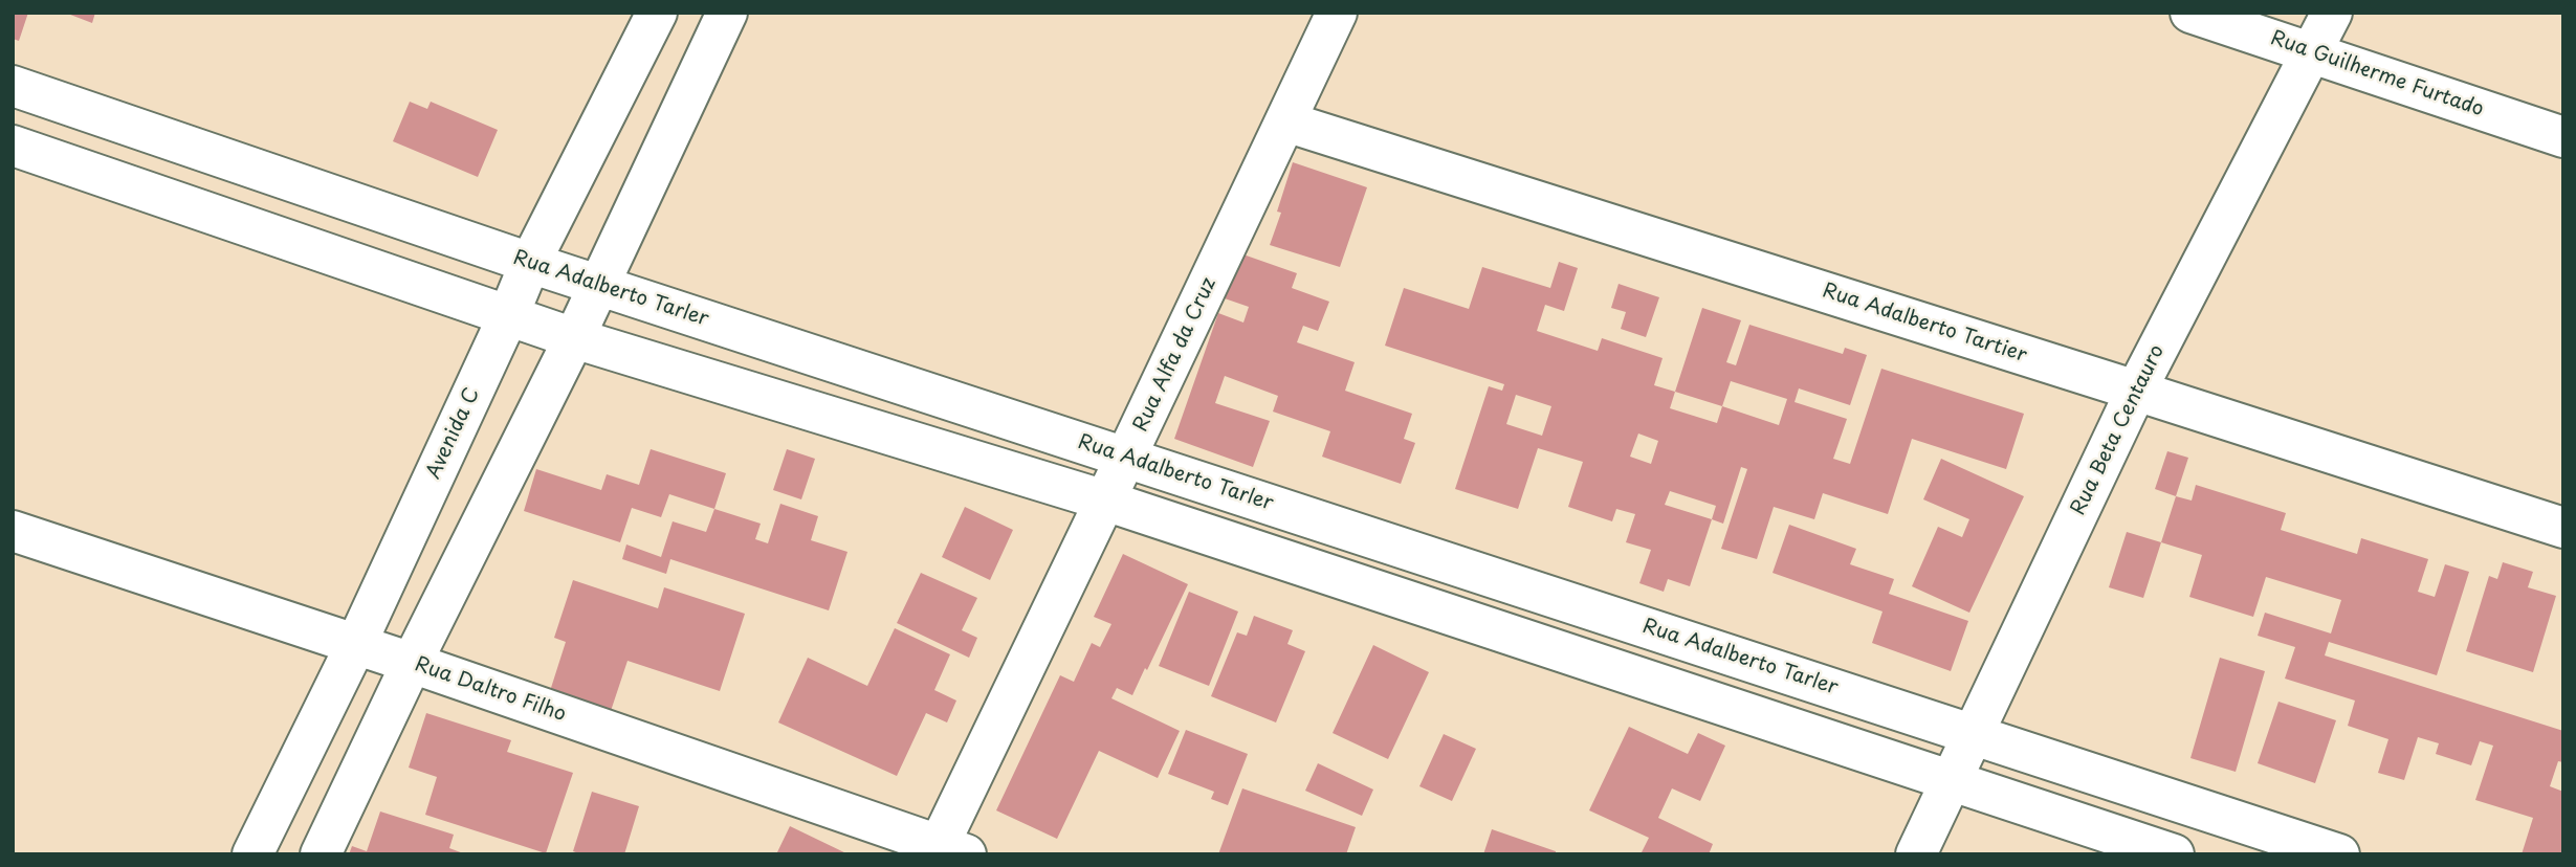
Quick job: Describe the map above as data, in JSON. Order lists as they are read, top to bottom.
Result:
{
  "streets": {
    "street": [
      "Rua Guilherme Furtado",
      "Rua Adalberto Tarler",
      "Rua Adalberto Tartier",
      "Rua Alfa da Cruz",
      "Rua Beta Centauro",
      "Avenida C",
      "Rua Daltro Filho"
    ]
  },
  "crossings": [
    ["Rua Guilherme Furtado", "Rua Beta Centauro"],
    ["Rua Adalberto Tarler", "Rua Alfa da Cruz"],
    ["Rua Adalberto Tarler", "Rua Beta Centauro"],
    ["Rua Adalberto Tarler", "Avenida C"],
    ["Rua Adalberto Tartier", "Rua Alfa da Cruz"],
    ["Rua Adalberto Tartier", "Rua Beta Centauro"],
    ["Rua Alfa da Cruz", "Rua Daltro Filho"],
    ["Avenida C", "Rua Daltro Filho"]
  ]
}
